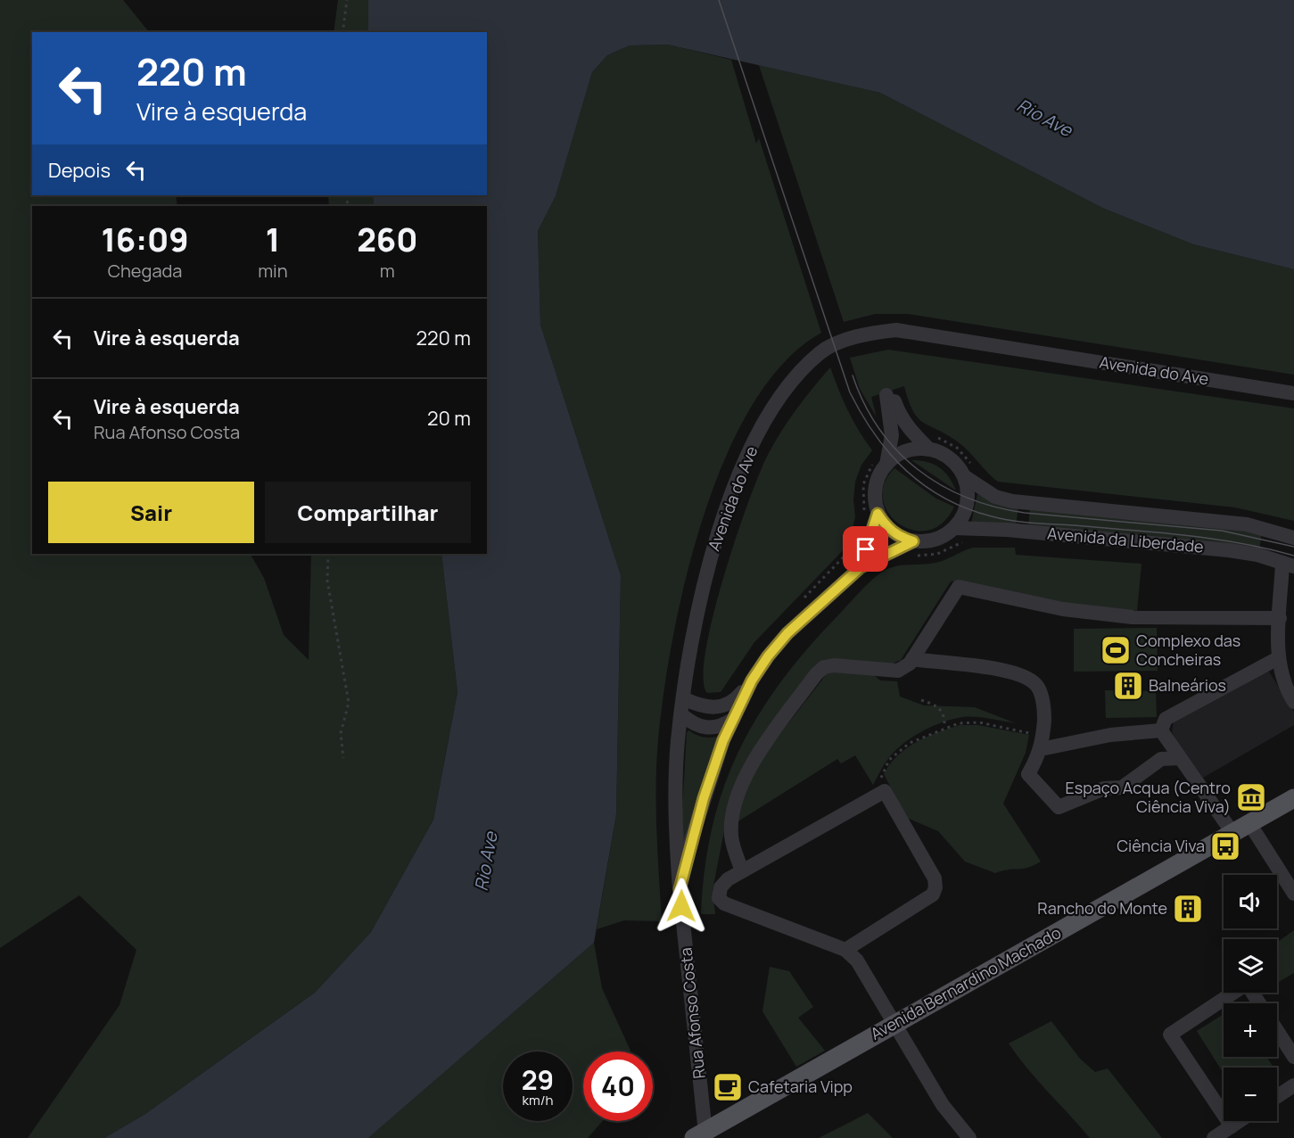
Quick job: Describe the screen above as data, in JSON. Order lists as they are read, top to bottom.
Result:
{
  "streets": {
    "main road": ["Avenida Bernardino Machado"],
    "street": ["Avenida do Ave", "Avenida da Liberdade", "Rua Afonso Costa"]
  },
  "crossings": [
    ["Avenida do Ave", "Rua Afonso Costa"],
    ["Avenida da Liberdade", "Rua Afonso Costa"],
    ["Avenida Bernardino Machado", "Rua Afonso Costa"]
  ],
  "water": ["Rio Ave"],
  "places": {
    "sports": ["Complexo das Concheiras"],
    "building": ["Balneários", "Rancho do Monte"],
    "museum": ["Espaço Acqua (Centro Ciência Viva)"],
    "bus stop": ["Ciência Viva"],
    "cafe": ["Cafetaria Vipp"]
  },
  "page": {
    "turn": ["220 m", "Vire à esquerda"],
    "then": "Depois",
    "eta": [
      "16:09",
      "Chegada",
      "1",
      "min",
      "260",
      "m"
    ],
    "list": [
      {
        "name": "Vire à esquerda",
        "value": "220 m"
      },
      {
        "name": "Vire à esquerda",
        "note": "Rua Afonso Costa",
        "value": "20 m"
      }
    ],
    "buttons": ["Sair", "Compartilhar"],
    "map_buttons": ["+", "−"],
    "speed": "29 km/h",
    "limit": "40"
  }
}
